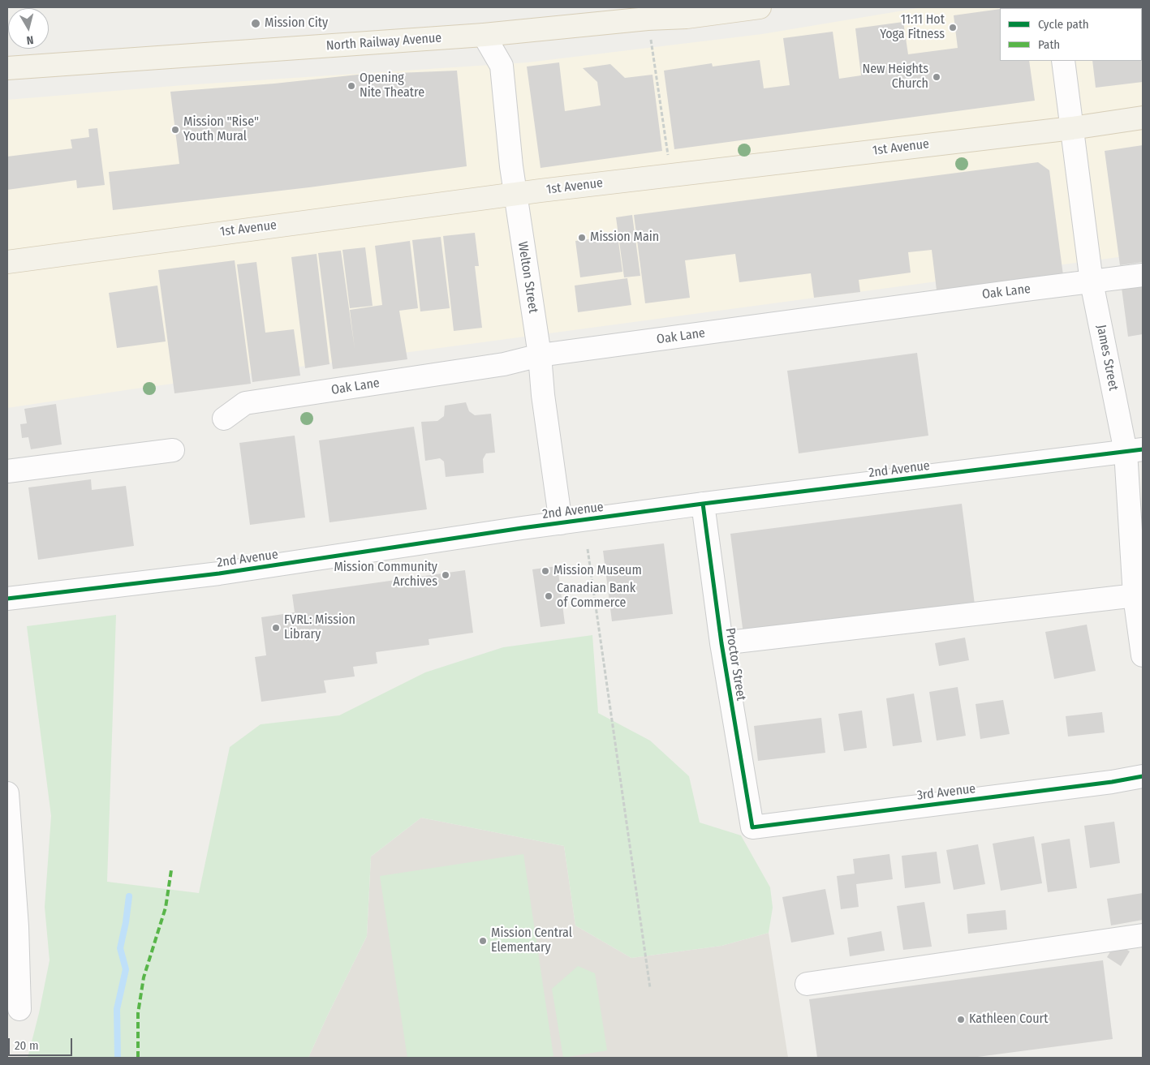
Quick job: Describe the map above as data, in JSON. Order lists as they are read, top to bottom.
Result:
{
  "streets": {
    "main road": ["North Railway Avenue", "1st Avenue"],
    "street": [
      "Welton Street",
      "Oak Lane",
      "James Street",
      "2nd Avenue",
      "Proctor Street",
      "3rd Avenue"
    ]
  },
  "crossings": [
    ["North Railway Avenue", "Welton Street"],
    ["1st Avenue", "Welton Street"],
    ["1st Avenue", "James Street"],
    ["Welton Street", "Oak Lane"],
    ["Welton Street", "2nd Avenue"],
    ["Oak Lane", "James Street"],
    ["James Street", "2nd Avenue"],
    ["2nd Avenue", "Proctor Street"],
    ["Proctor Street", "3rd Avenue"]
  ],
  "places": [
    "Mission City",
    "11:11 Hot Yoga Fitness",
    "New Heights Church",
    "Opening Nite Theatre",
    "Mission \"Rise\" Youth Mural",
    "Mission Main",
    "Mission Museum",
    "Mission Community Archives",
    "Canadian Bank of Commerce",
    "FVRL: Mission Library",
    "Mission Central Elementary",
    "Kathleen Court"
  ],
  "legend": ["Cycle path", "Path"],
  "scale_bar": "20 m",
  "north": "bottom"
}
